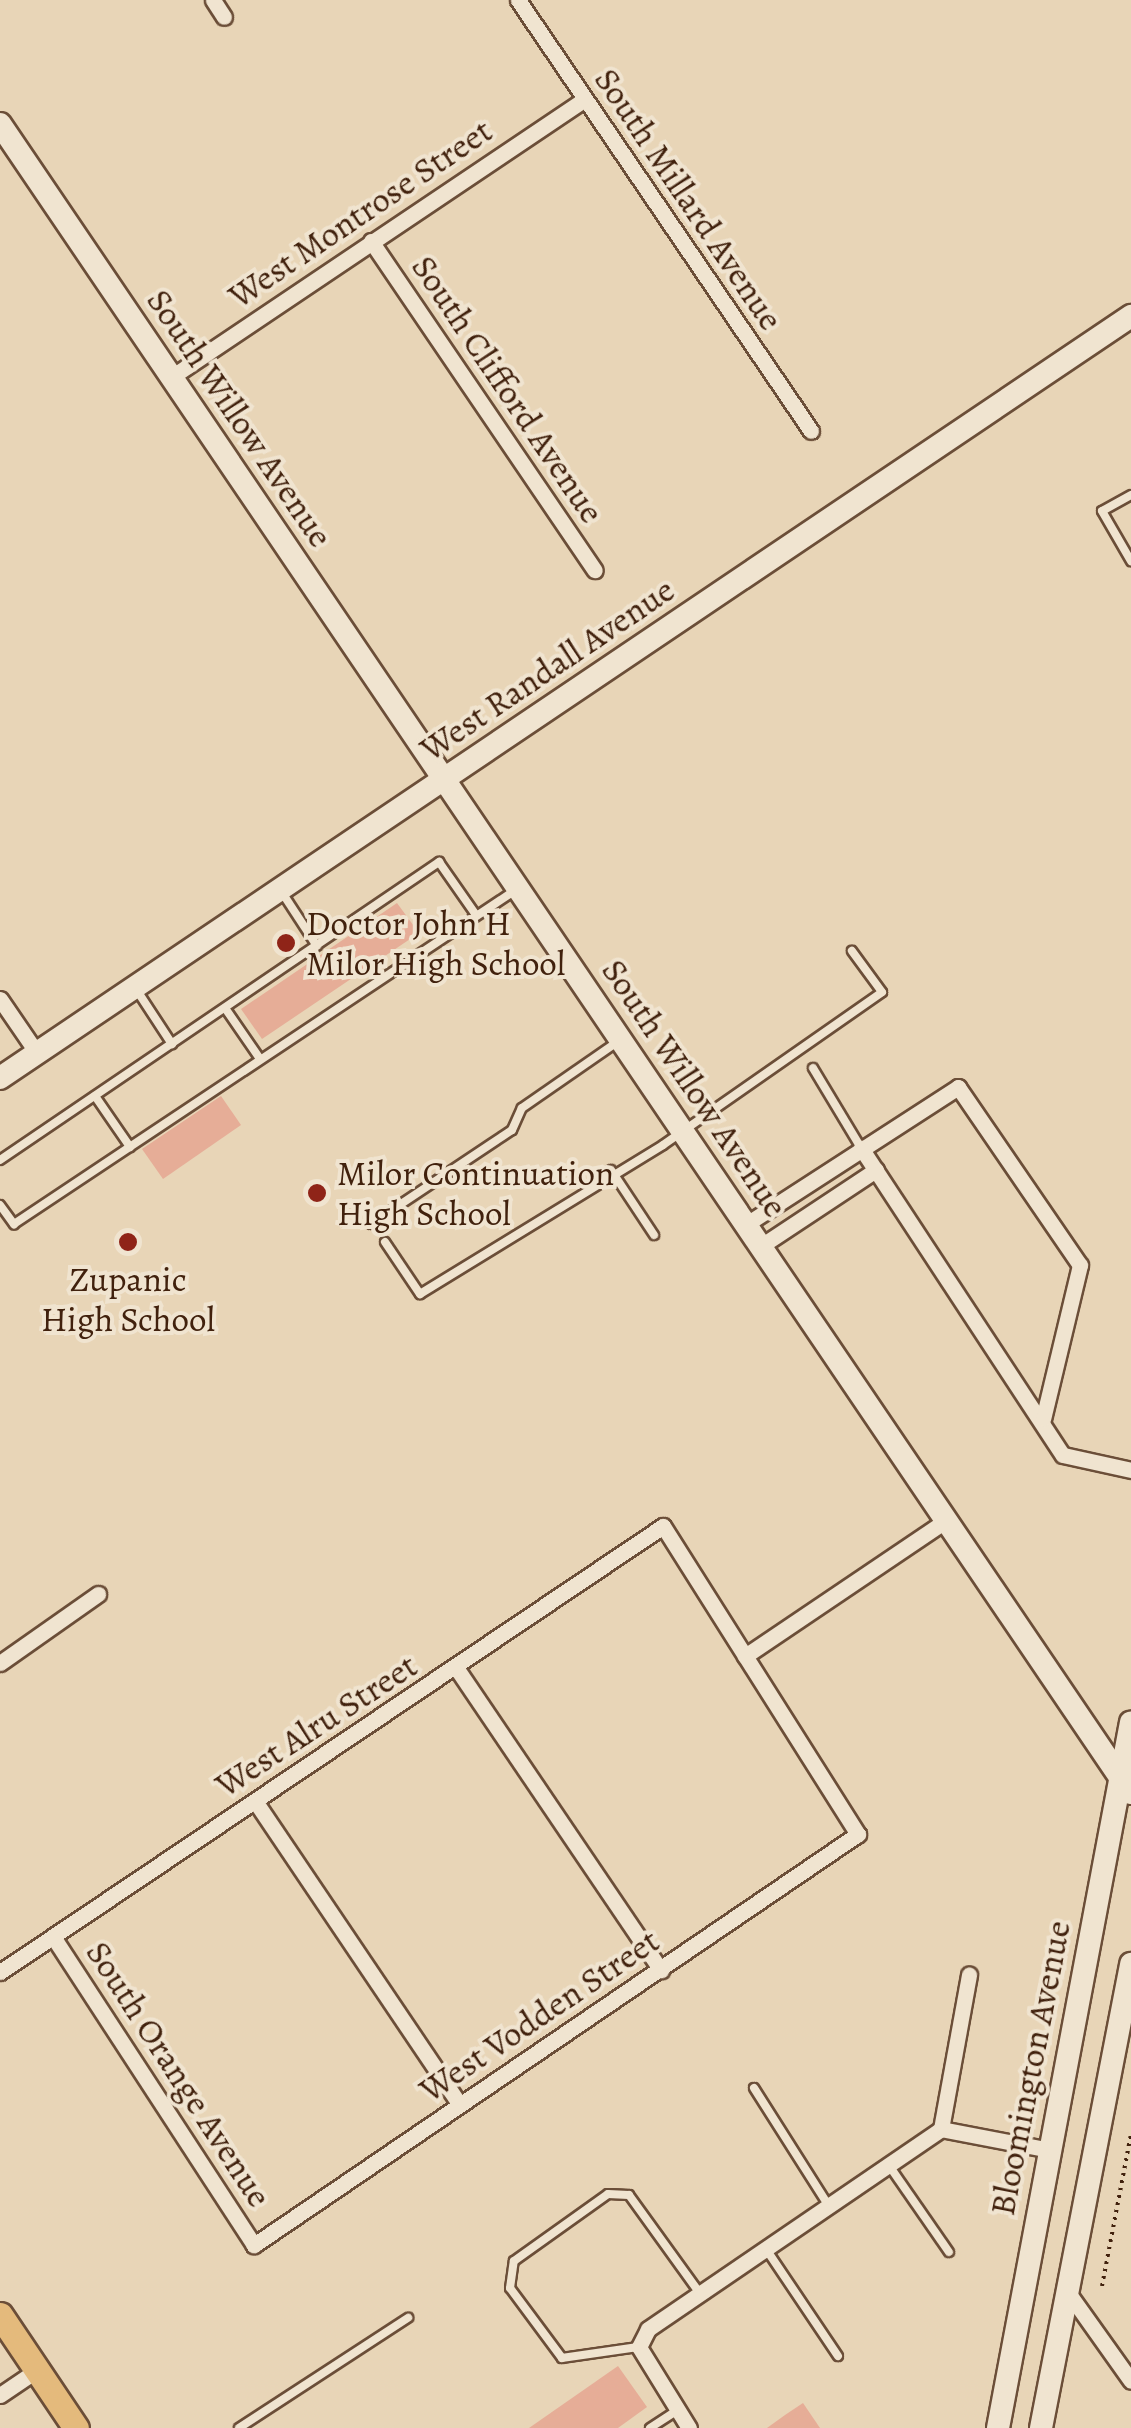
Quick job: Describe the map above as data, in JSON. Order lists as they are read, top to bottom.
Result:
{
  "streets": {
    "street": [
      "South Millard Avenue",
      "West Montrose Street",
      "South Clifford Avenue",
      "South Willow Avenue",
      "West Randall Avenue",
      "West Alru Street",
      "West Vodden Street",
      "Bloomington Avenue",
      "South Orange Avenue"
    ]
  },
  "crossings": [
    ["South Millard Avenue", "West Montrose Street"],
    ["West Montrose Street", "South Clifford Avenue"],
    ["West Montrose Street", "South Willow Avenue"],
    ["South Willow Avenue", "West Randall Avenue"],
    ["South Willow Avenue", "Bloomington Avenue"],
    ["West Alru Street", "West Vodden Street"],
    ["West Alru Street", "South Orange Avenue"],
    ["West Vodden Street", "South Orange Avenue"]
  ],
  "places": ["Doctor John H Milor High School", "Milor Continuation High School", "Zupanic High School"]
}
